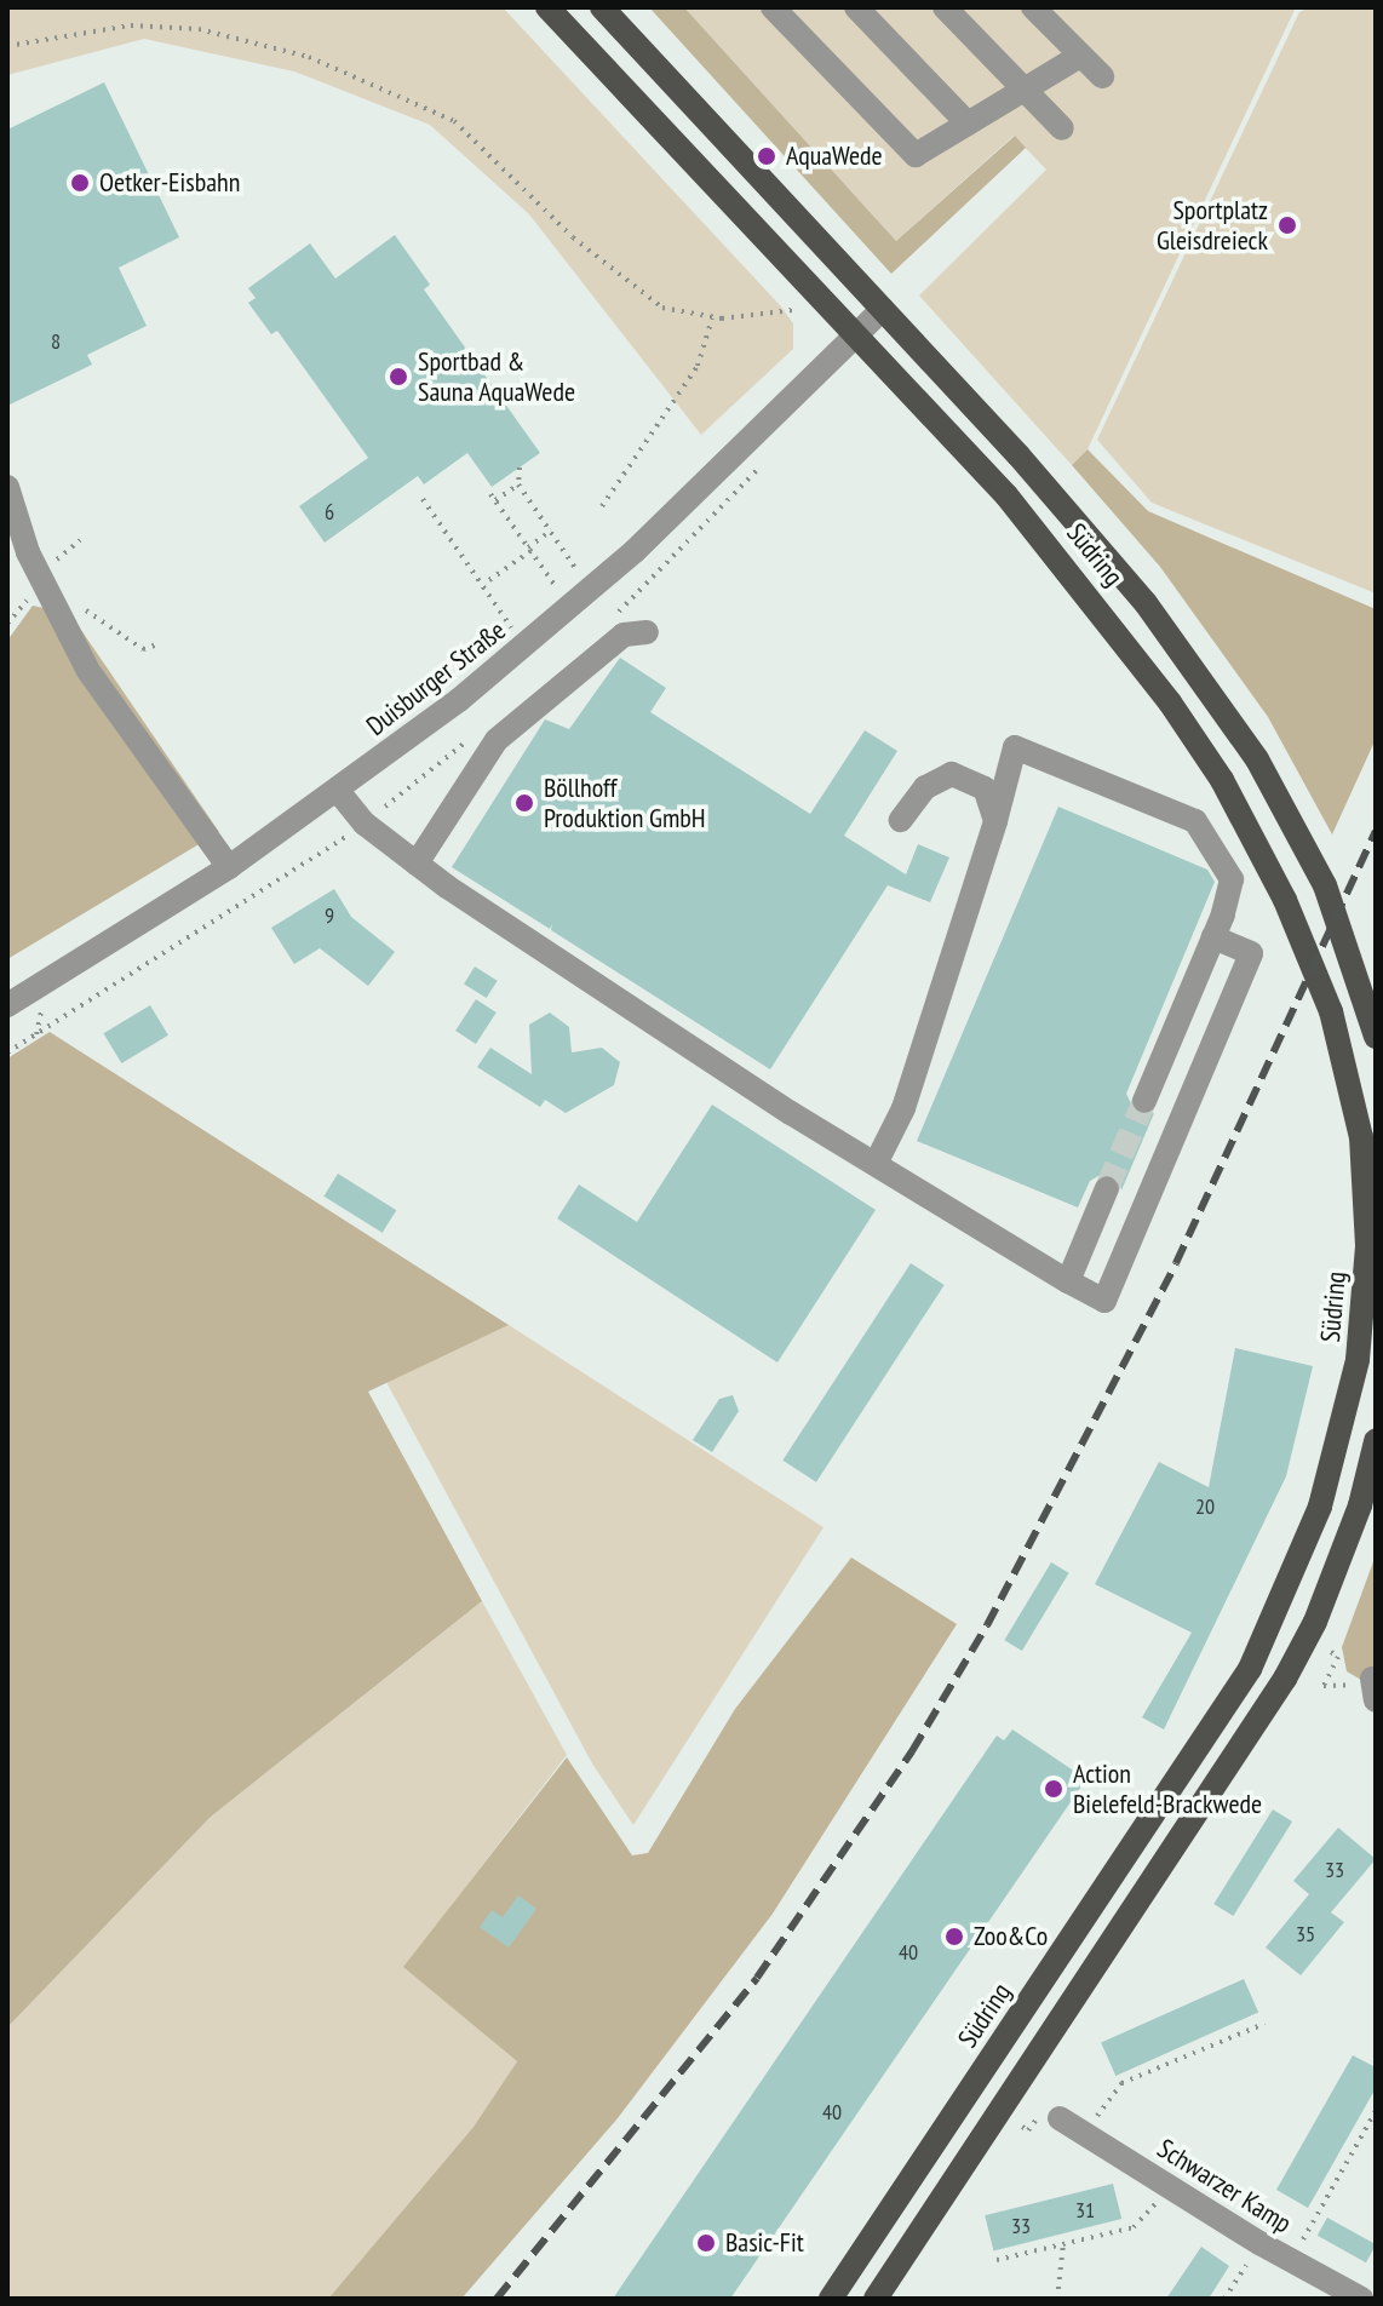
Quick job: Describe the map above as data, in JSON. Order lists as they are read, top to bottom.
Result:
{
  "streets": {
    "main road": ["Südring"],
    "street": ["Duisburger Straße", "Schwarzer Kamp"]
  },
  "crossings": [
    ["Südring", "Duisburger Straße"]
  ],
  "places": [
    "AquaWede",
    "Oetker-Eisbahn",
    "Sportplatz Gleisdreieck",
    "Sportbad & Sauna AquaWede",
    "Böllhoff Produktion GmbH",
    "Action Bielefeld-Brackwede",
    "Zoo&Co",
    "Basic-Fit"
  ],
  "house_numbers": [
    "8",
    "6",
    "9",
    "20",
    "33",
    "35",
    "40",
    "40",
    "31",
    "33"
  ]
}
